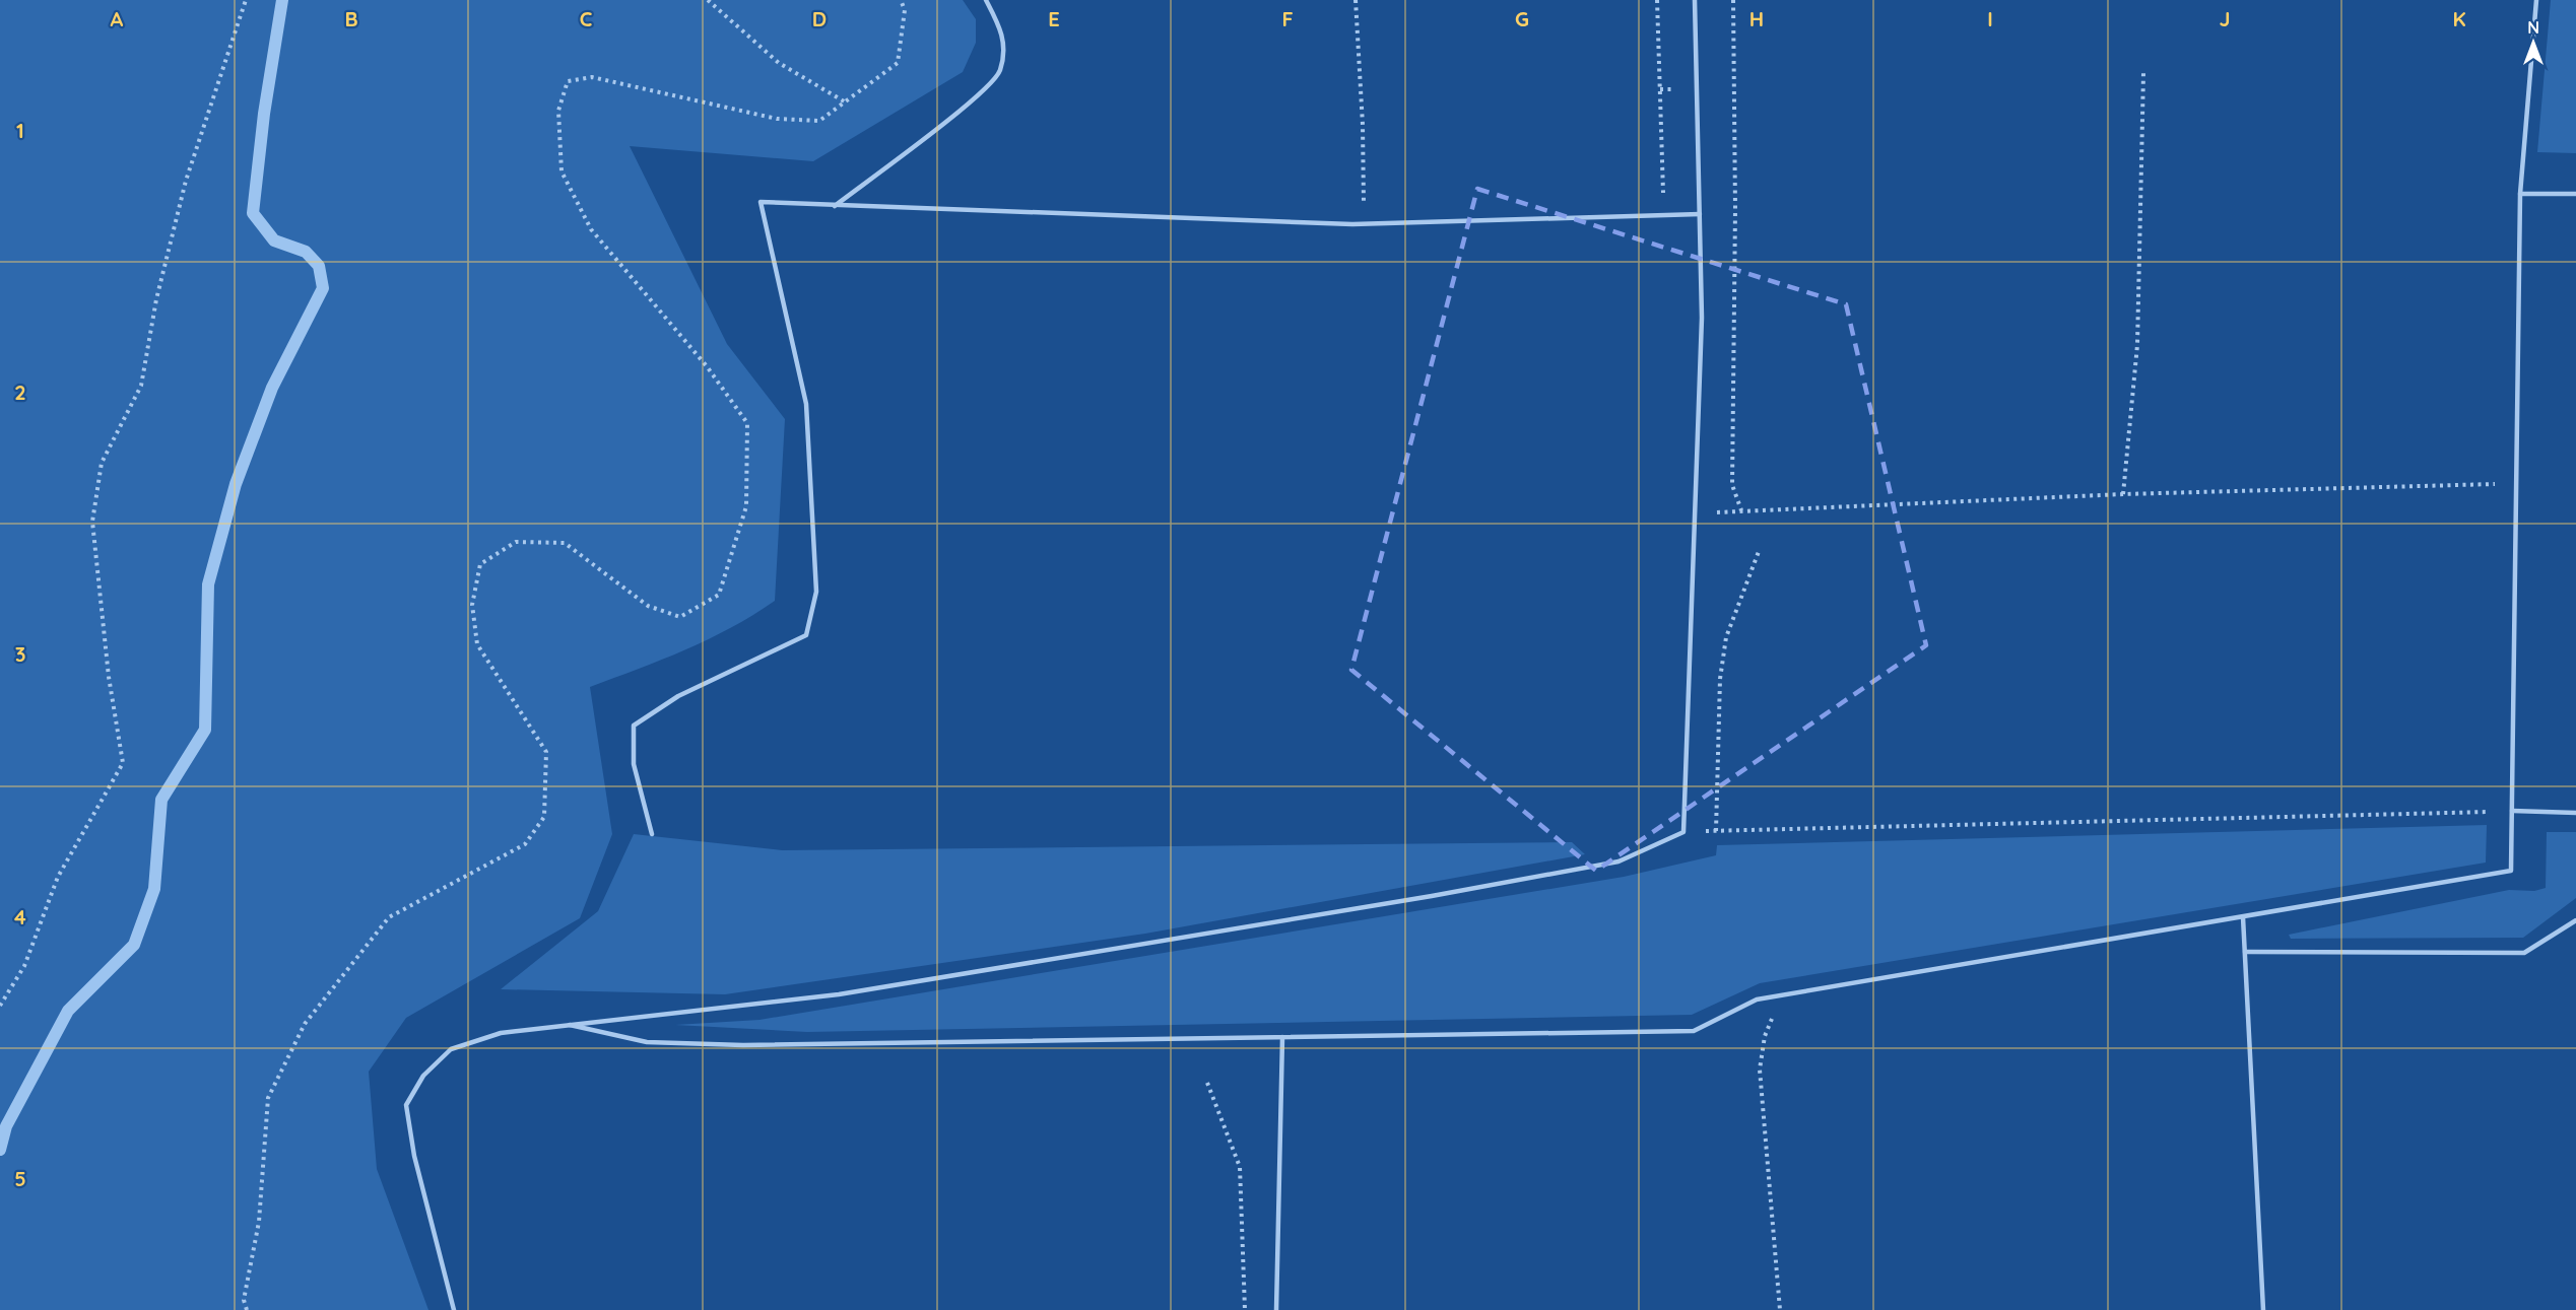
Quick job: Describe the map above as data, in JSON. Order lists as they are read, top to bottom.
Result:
{
  "north": "top",
  "grid": {
    "columns": [
      "A",
      "B",
      "C",
      "D",
      "E",
      "F",
      "G",
      "H",
      "I",
      "J",
      "K"
    ],
    "rows": [
      "1",
      "2",
      "3",
      "4",
      "5"
    ]
  }
}
